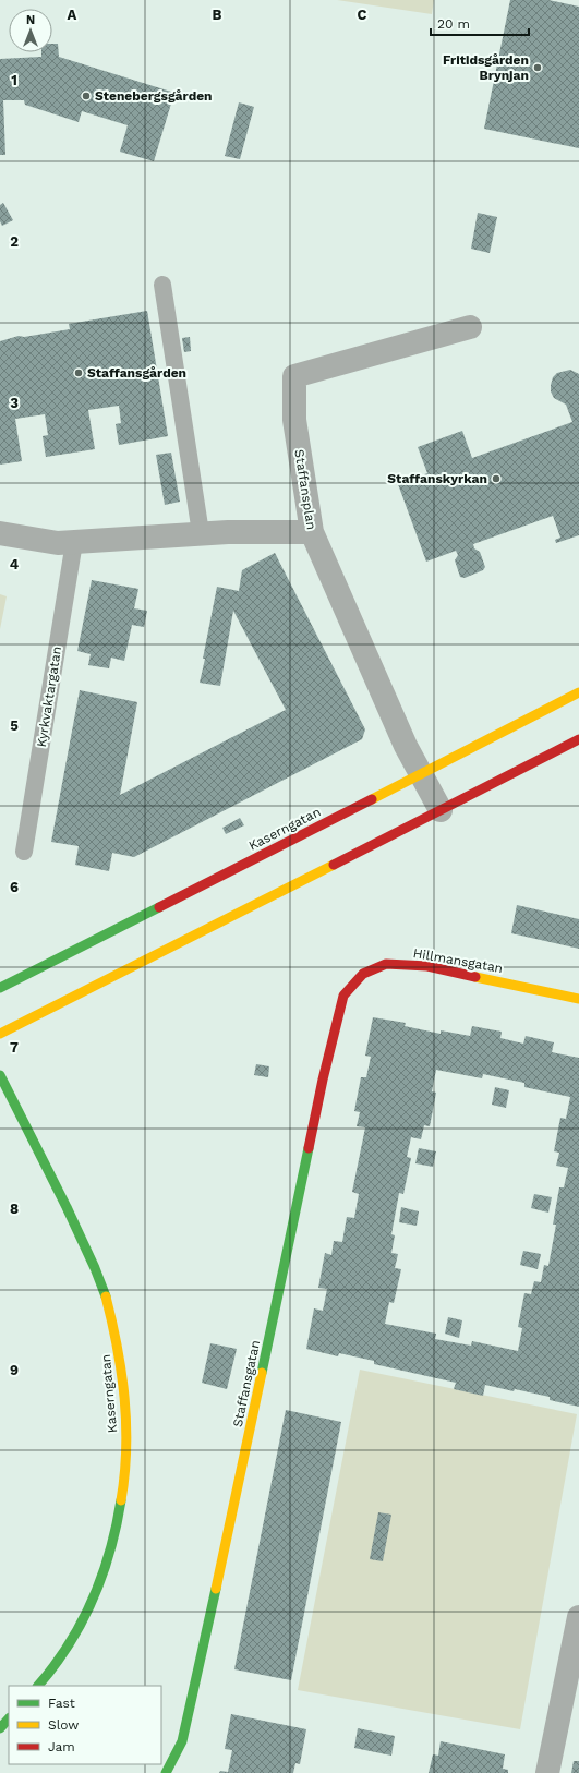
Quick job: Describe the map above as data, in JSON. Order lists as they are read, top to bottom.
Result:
{
  "streets": {
    "street": [
      "Staffansplan",
      "Kaserngatan",
      "Hillmansgatan",
      "Staffansgatan"
    ],
    "lane": ["Kyrkvaktargatan"]
  },
  "crossings": [
    ["Staffansplan", "Kaserngatan"],
    ["Hillmansgatan", "Staffansgatan"]
  ],
  "places": [
    "Fritidsgården Brynjan",
    "Stenebergsgården",
    "Staffansgården",
    "Staffanskyrkan"
  ],
  "legend": ["Fast", "Slow", "Jam"],
  "scale_bar": "20 m",
  "north": "top",
  "grid": {
    "columns": ["A", "B", "C"],
    "rows": [
      "1",
      "2",
      "3",
      "4",
      "5",
      "6",
      "7",
      "8",
      "9"
    ]
  }
}
